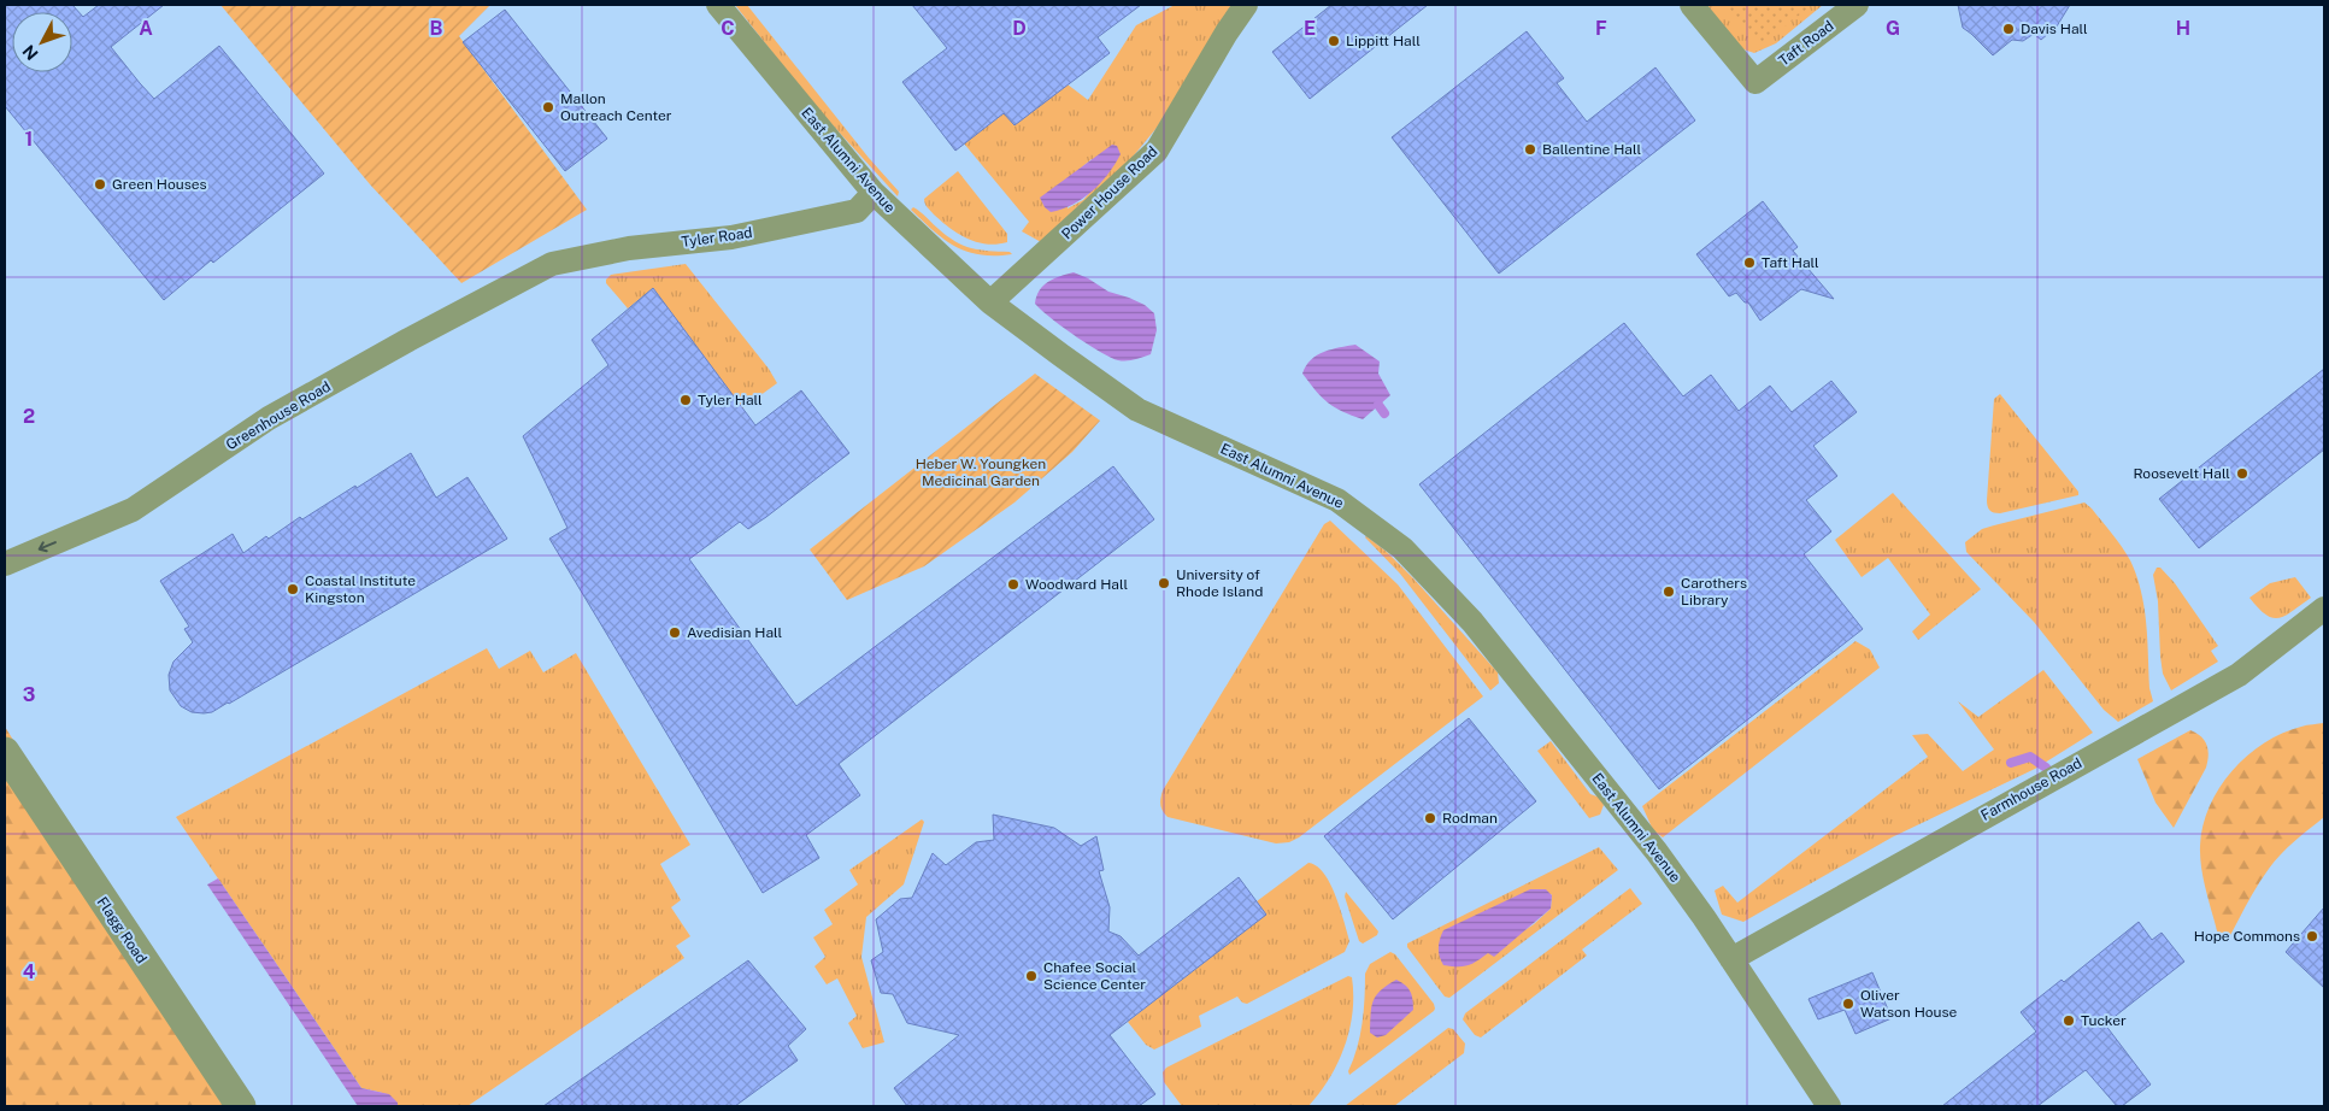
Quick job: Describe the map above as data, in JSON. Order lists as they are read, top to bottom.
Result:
{
  "streets": {
    "street": [
      "Taft Road",
      "East Alumni Avenue",
      "Power House Road",
      "Tyler Road",
      "Greenhouse Road",
      "Farmhouse Road",
      "Flagg Road"
    ]
  },
  "crossings": [
    ["East Alumni Avenue", "Power House Road"],
    ["East Alumni Avenue", "Tyler Road"],
    ["East Alumni Avenue", "Farmhouse Road"],
    ["Tyler Road", "Greenhouse Road"]
  ],
  "one_way": ["Greenhouse Road"],
  "parks": ["Heber W. Youngken Medicinal Garden"],
  "places": [
    "Davis Hall",
    "Lippitt Hall",
    "Mallon Outreach Center",
    "Ballentine Hall",
    "Green Houses",
    "Taft Hall",
    "Tyler Hall",
    "Roosevelt Hall",
    "University of Rhode Island",
    "Woodward Hall",
    "Coastal Institute Kingston",
    "Carothers Library",
    "Avedisian Hall",
    "Rodman",
    "Hope Commons",
    "Chafee Social Science Center",
    "Oliver Watson House",
    "Tucker"
  ],
  "north": "bottom left",
  "grid": {
    "columns": [
      "A",
      "B",
      "C",
      "D",
      "E",
      "F",
      "G",
      "H"
    ],
    "rows": [
      "1",
      "2",
      "3",
      "4"
    ]
  }
}
